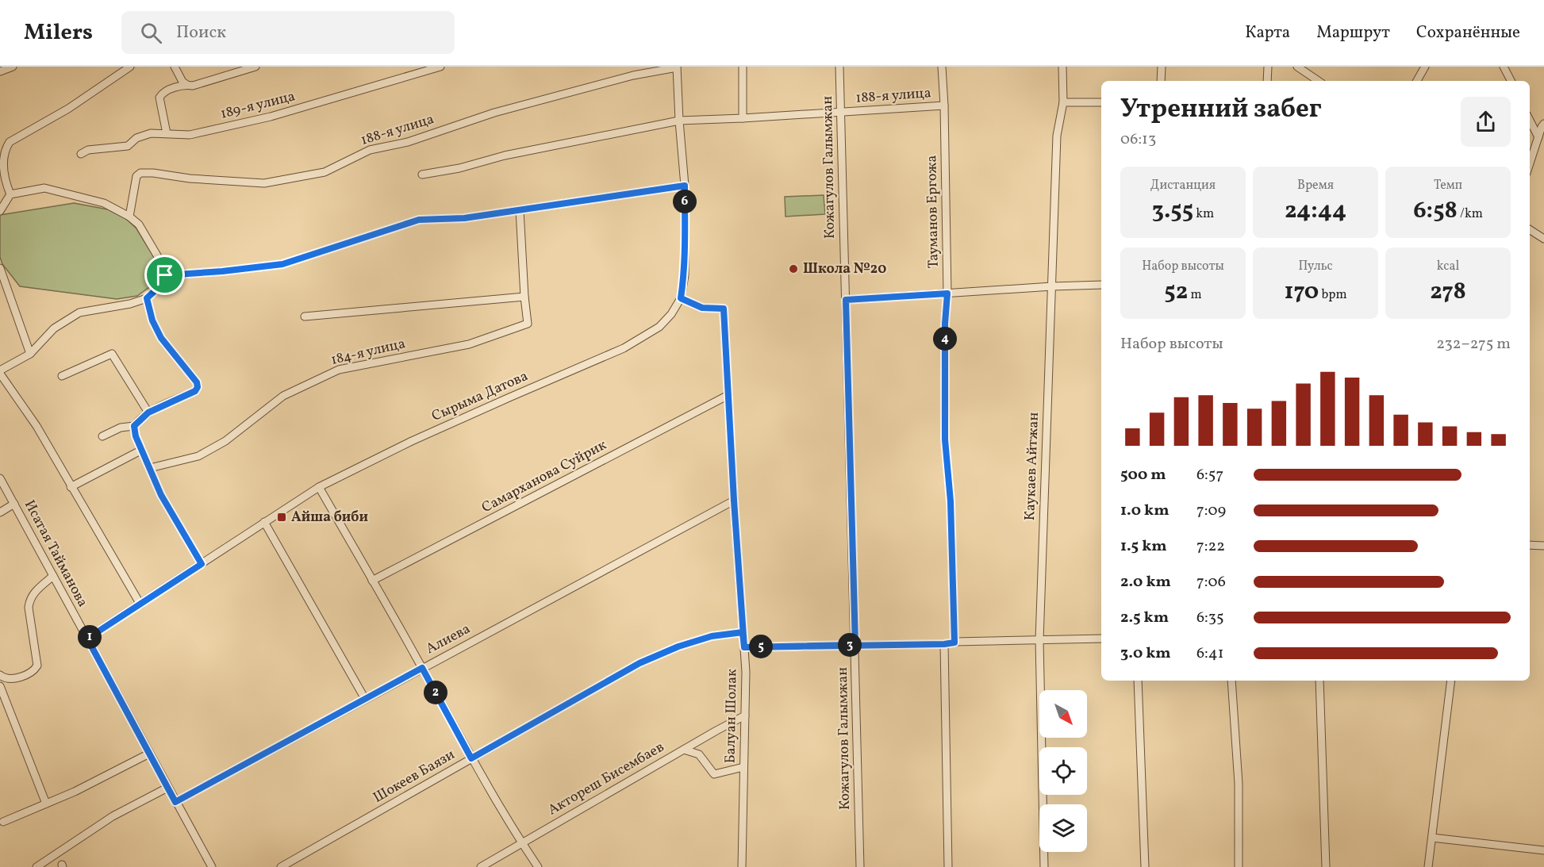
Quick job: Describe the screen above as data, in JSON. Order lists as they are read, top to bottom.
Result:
{
  "streets": {
    "street": [
      "188-я улица",
      "189-я улица",
      "Кожагулов Галымжан",
      "Тауманов Ергожа",
      "184-я улица",
      "Сырыма Датова",
      "Каукаев Айтжан",
      "Самарханова Суйрик",
      "Исатая Тайманова",
      "Алиева",
      "Балуан Шолак",
      "Шокеев Баязи",
      "Актореш Бисембаев"
    ]
  },
  "crossings": [
    ["188-я улица", "Кожагулов Галымжан"],
    ["188-я улица", "Тауманов Ергожа"],
    ["188-я улица", "Сырыма Датова"],
    ["Сырыма Датова", "Исатая Тайманова"],
    ["Сырыма Датова", "Балуан Шолак"],
    ["Самарханова Суйрик", "Балуан Шолак"],
    ["Исатая Тайманова", "Алиева"],
    ["Алиева", "Балуан Шолак"],
    ["Балуан Шолак", "Шокеев Баязи"],
    ["Балуан Шолак", "Актореш Бисембаев"]
  ],
  "places": {
    "other": ["Школа №20"],
    "transit": ["Айша биби"]
  },
  "north": "bottom right",
  "page": {
    "header": "Milers",
    "search": "Поиск",
    "nav": ["Карта", "Маршрут", "Сохранённые"],
    "heading": ["Утренний забег", "06:13"],
    "stats": [
      ["Дистанция", "3.55 km"],
      ["Время", "24:44"],
      ["Темп", "6:58 /km"],
      ["Набор высоты", "52 m"],
      ["Пульс", "170 bpm"],
      ["kcal", "278"]
    ],
    "pins": [
      "6",
      "4",
      "1",
      "3",
      "5",
      "2"
    ],
    "chart": ["Набор высоты", "232–275 m"],
    "list": [
      {
        "name": "500 m",
        "note": "6:57"
      },
      {
        "name": "1.0 km",
        "note": "7:09"
      },
      {
        "name": "1.5 km",
        "note": "7:22"
      },
      {
        "name": "2.0 km",
        "note": "7:06"
      },
      {
        "name": "2.5 km",
        "note": "6:35"
      },
      {
        "name": "3.0 km",
        "note": "6:41"
      }
    ]
  }
}
